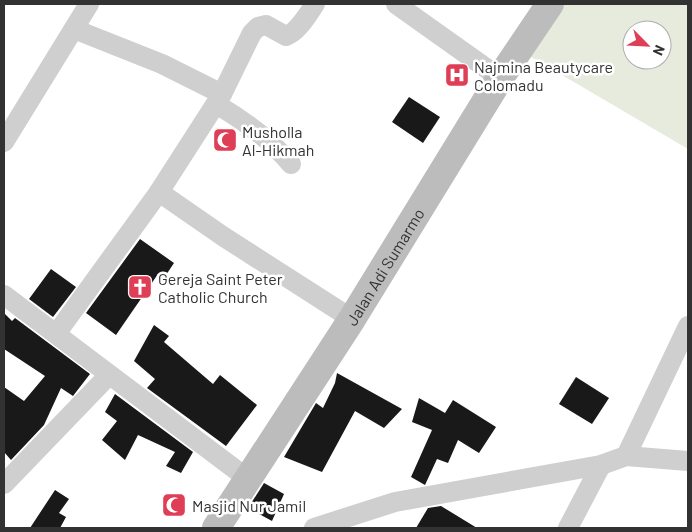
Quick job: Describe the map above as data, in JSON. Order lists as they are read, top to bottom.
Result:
{
  "streets": {
    "main road": ["Jalan Adi Sumarmo"]
  },
  "places": {
    "hospital": ["Najmina Beautycare Colomadu"],
    "mosque": ["Musholla Al-Hikmah", "Masjid Nur Jamil"],
    "church": ["Gereja Saint Peter Catholic Church"]
  },
  "north": "bottom right"
}
